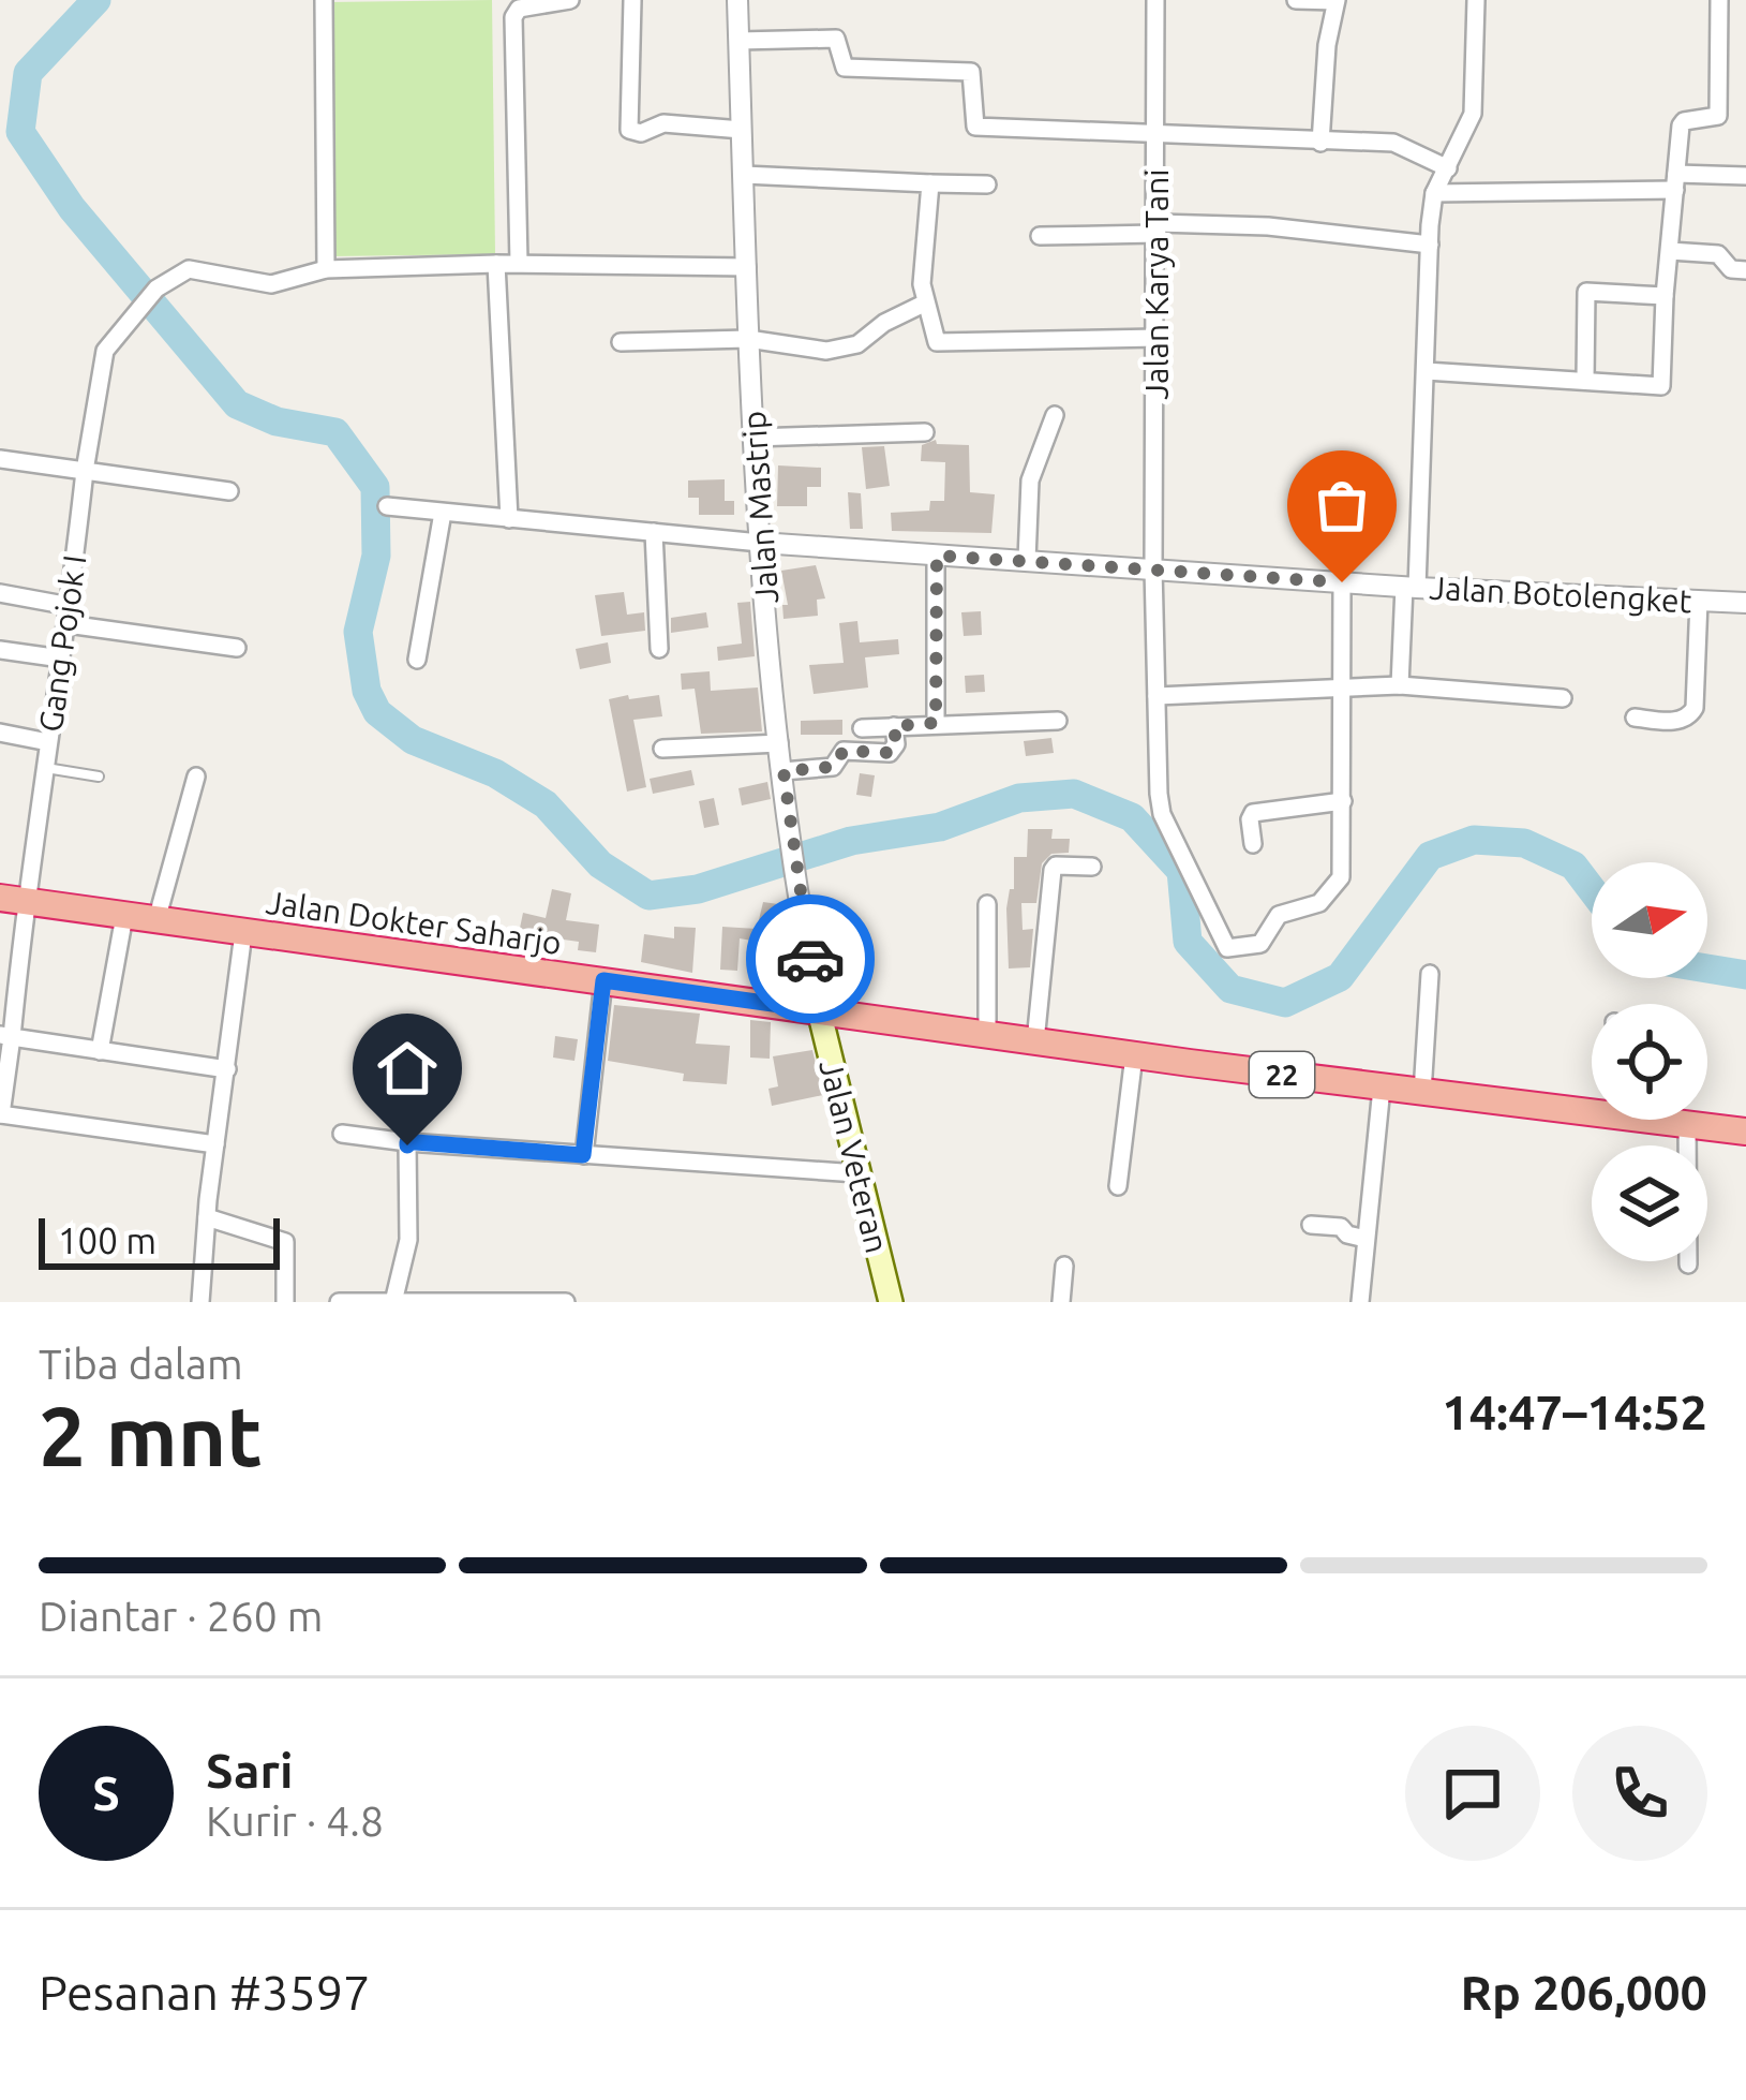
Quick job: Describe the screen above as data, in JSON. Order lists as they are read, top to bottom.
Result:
{
  "streets": {
    "highway": ["Jalan Dokter Saharjo", "22"],
    "main road": ["Jalan Veteran"],
    "street": [
      "Jalan Karya Tani",
      "Jalan Mastrip",
      "Jalan Botolengket",
      "Gang Pojok I"
    ]
  },
  "crossings": [
    ["Jalan Karya Tani", "Jalan Botolengket"],
    ["Jalan Mastrip", "Jalan Botolengket"],
    ["Jalan Mastrip", "Jalan Dokter Saharjo"],
    ["Jalan Mastrip", "22"],
    ["Jalan Mastrip", "Jalan Veteran"],
    ["Gang Pojok I", "Jalan Dokter Saharjo"],
    ["Jalan Dokter Saharjo", "22"],
    ["Jalan Dokter Saharjo", "Jalan Veteran"],
    ["22", "Jalan Veteran"]
  ],
  "scale_bar": "100 m",
  "north": "right",
  "page": {
    "scale": "100 m",
    "heading": ["2 mnt", "Tiba dalam", "14:47–14:52"],
    "panel": [
      "Sari",
      "Kurir · 4.8",
      "Pesanan #3597",
      "Rp 206,000"
    ],
    "bar": "Diantar · 260 m",
    "round": "S"
  }
}
